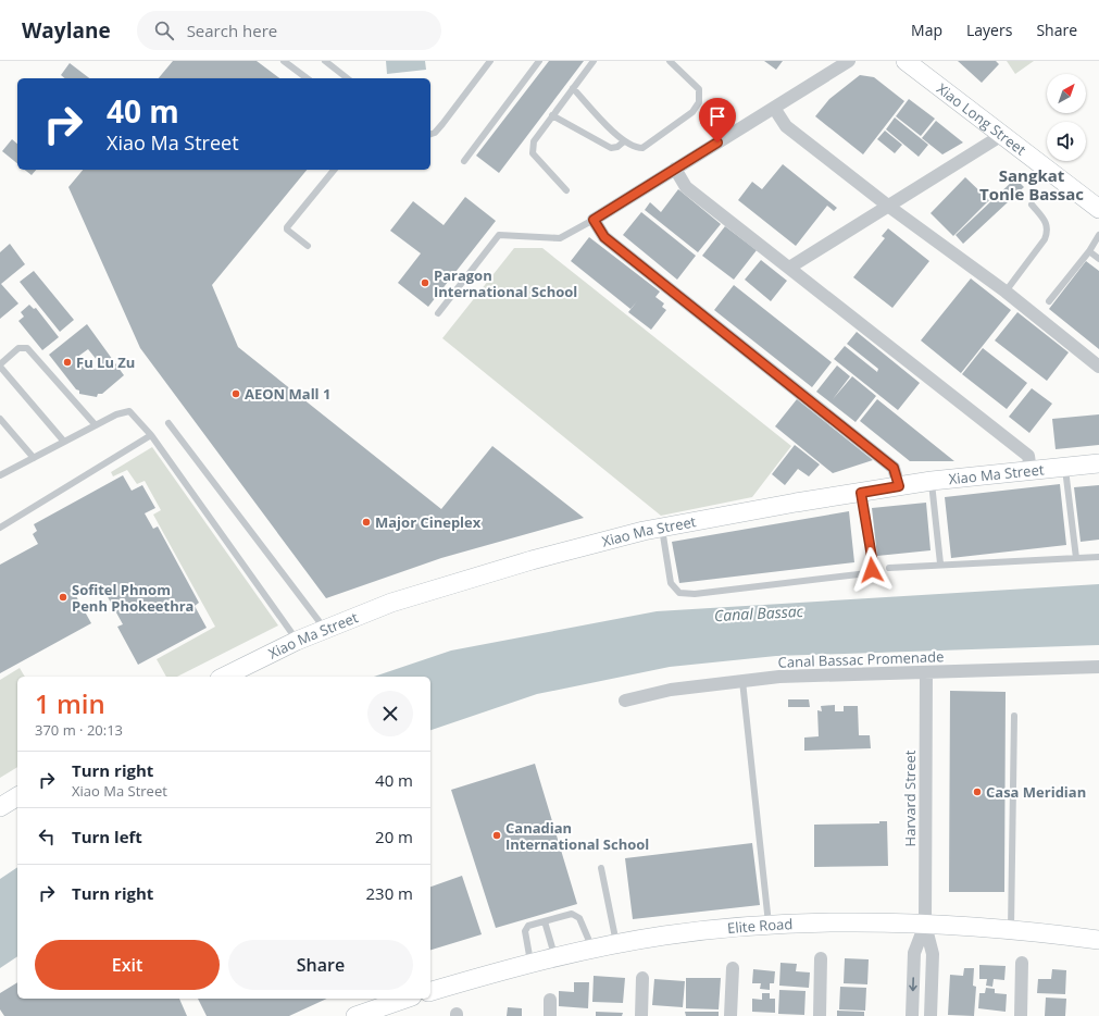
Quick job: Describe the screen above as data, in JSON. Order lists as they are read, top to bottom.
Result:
{
  "streets": {
    "street": [
      "Xiao Long Street",
      "Xiao Ma Street",
      "Canal Bassac Promenade",
      "Harvard Street",
      "Elite Road"
    ]
  },
  "crossings": [
    ["Canal Bassac Promenade", "Harvard Street"],
    ["Harvard Street", "Elite Road"]
  ],
  "districts": ["Sangkat Tonle Bassac"],
  "water": ["Canal Bassac"],
  "places": [
    "Paragon International School",
    "Fu Lu Zu",
    "AEON Mall 1",
    "Major Cineplex",
    "Sofitel Phnom Penh Phokeethra",
    "Casa Meridian",
    "Canadian International School"
  ],
  "north": "top right",
  "page": {
    "header": "Waylane",
    "search": "Search here",
    "nav": ["Map", "Layers", "Share"],
    "turn": ["40 m", "Xiao Ma Street"],
    "heading": ["1 min", "370 m · 20:13"],
    "list": [
      {
        "name": "Turn right",
        "note": "Xiao Ma Street",
        "value": "40 m"
      },
      {
        "name": "Turn left",
        "value": "20 m"
      },
      {
        "name": "Turn right",
        "value": "230 m"
      }
    ],
    "buttons": ["Exit", "Share"]
  }
}
